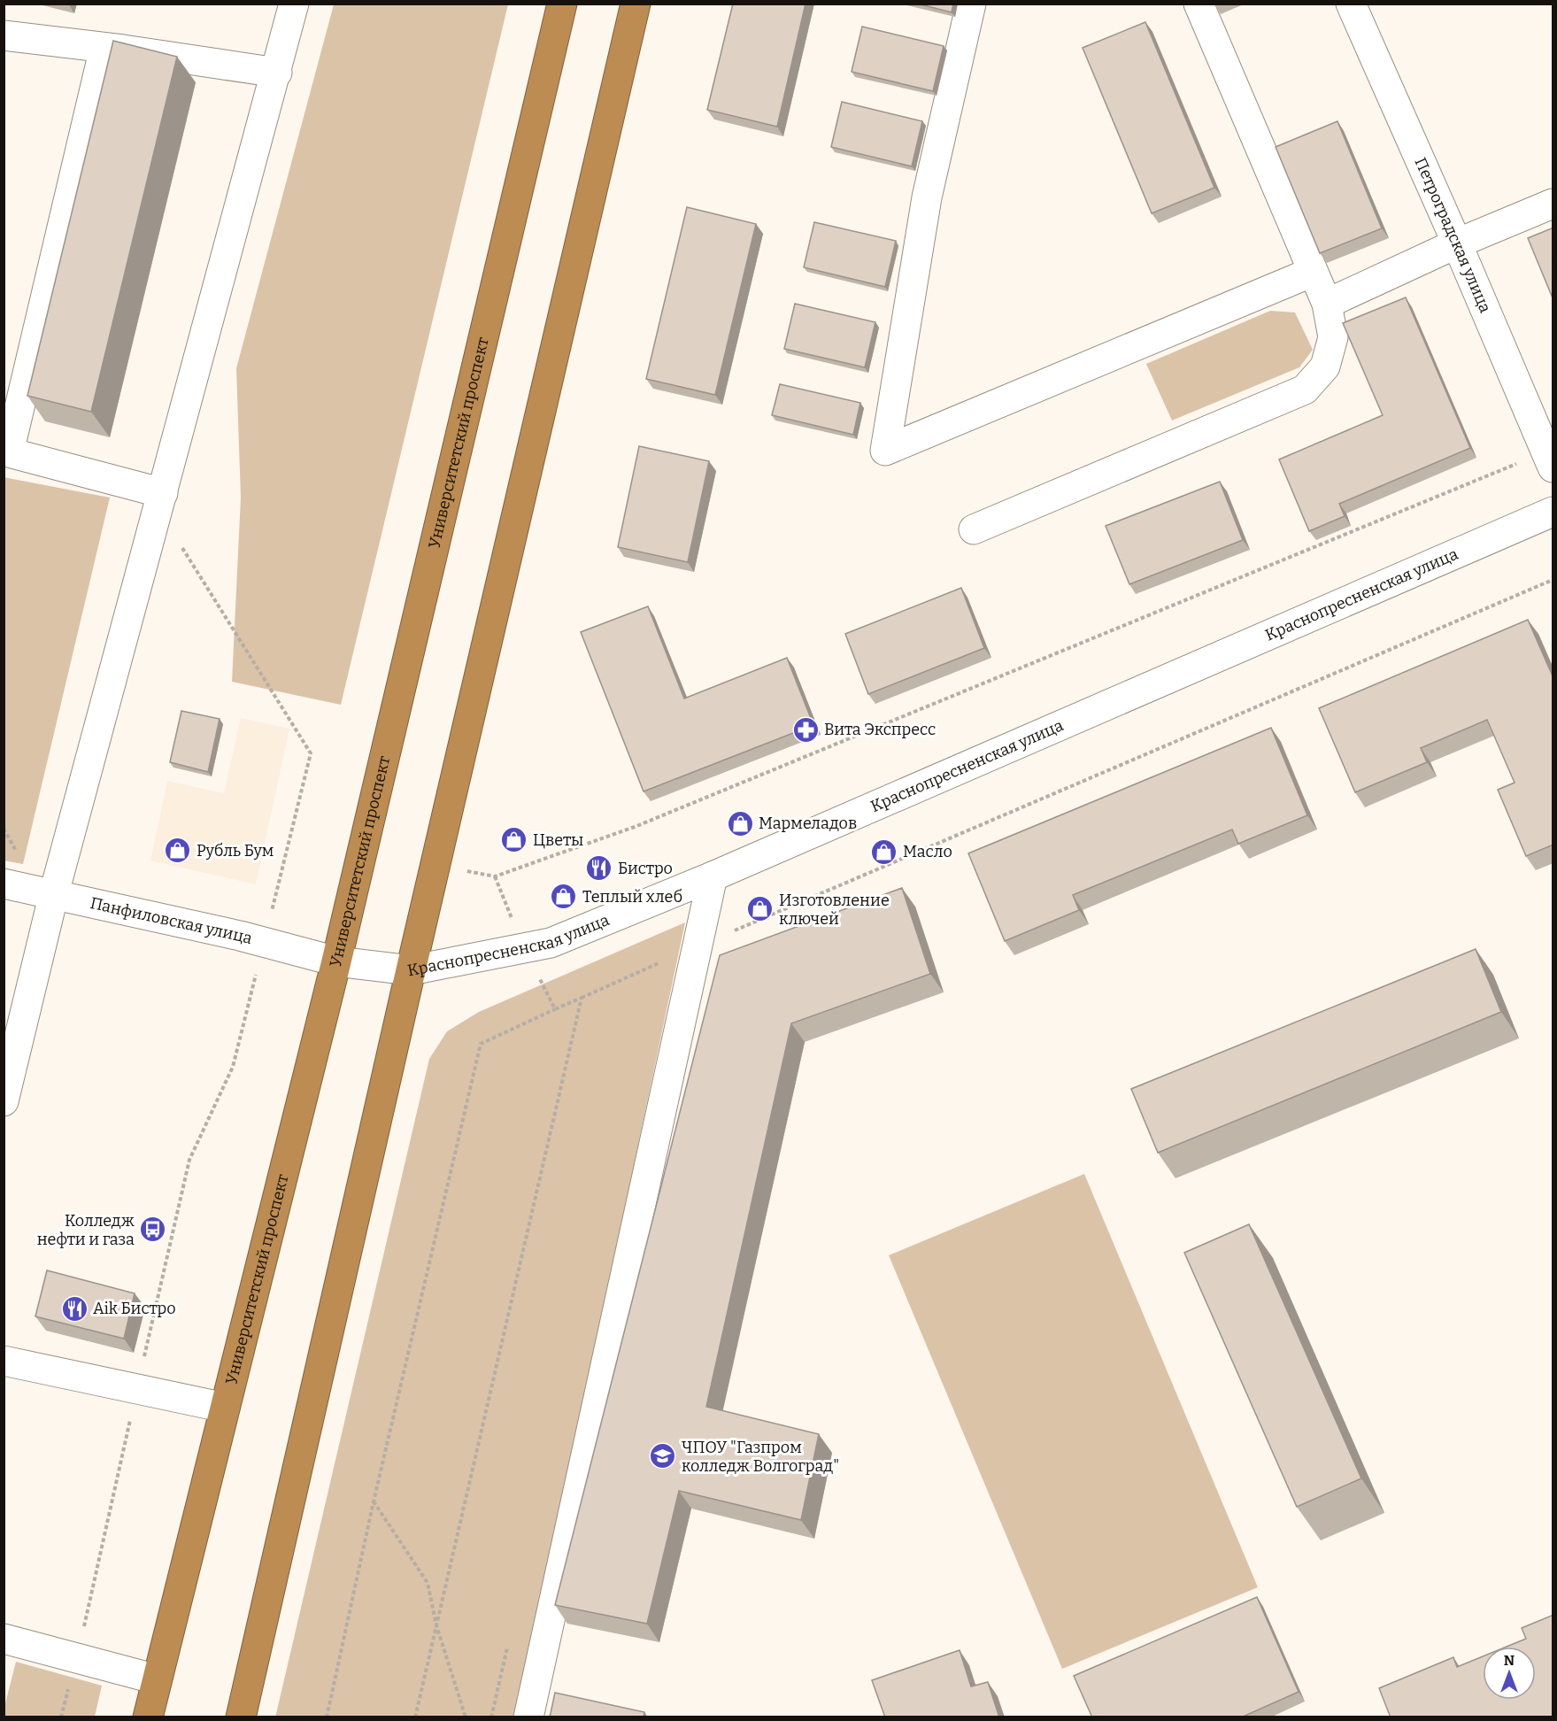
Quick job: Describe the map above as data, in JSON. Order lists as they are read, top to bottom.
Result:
{
  "streets": {
    "highway": ["Университетский проспект"],
    "street": ["Петроградская улица", "Краснопресненская улица", "Панфиловская улица"]
  },
  "crossings": [
    ["Университетский проспект", "Краснопресненская улица"],
    ["Университетский проспект", "Панфиловская улица"],
    ["Краснопресненская улица", "Панфиловская улица"]
  ],
  "places": {
    "pharmacy": ["Вита Экспресс"],
    "shop": [
      "Мармеладов",
      "Цветы",
      "Рубль Бум",
      "Масло",
      "Теплый хлеб",
      "Изготовление ключей"
    ],
    "restaurant": ["Бистро", "Aik Бистро"],
    "bus stop": ["Колледж нефти и газа"],
    "school or university": ["ЧПОУ \"Газпром колледж Волгоград\""]
  },
  "north": "top"
}
